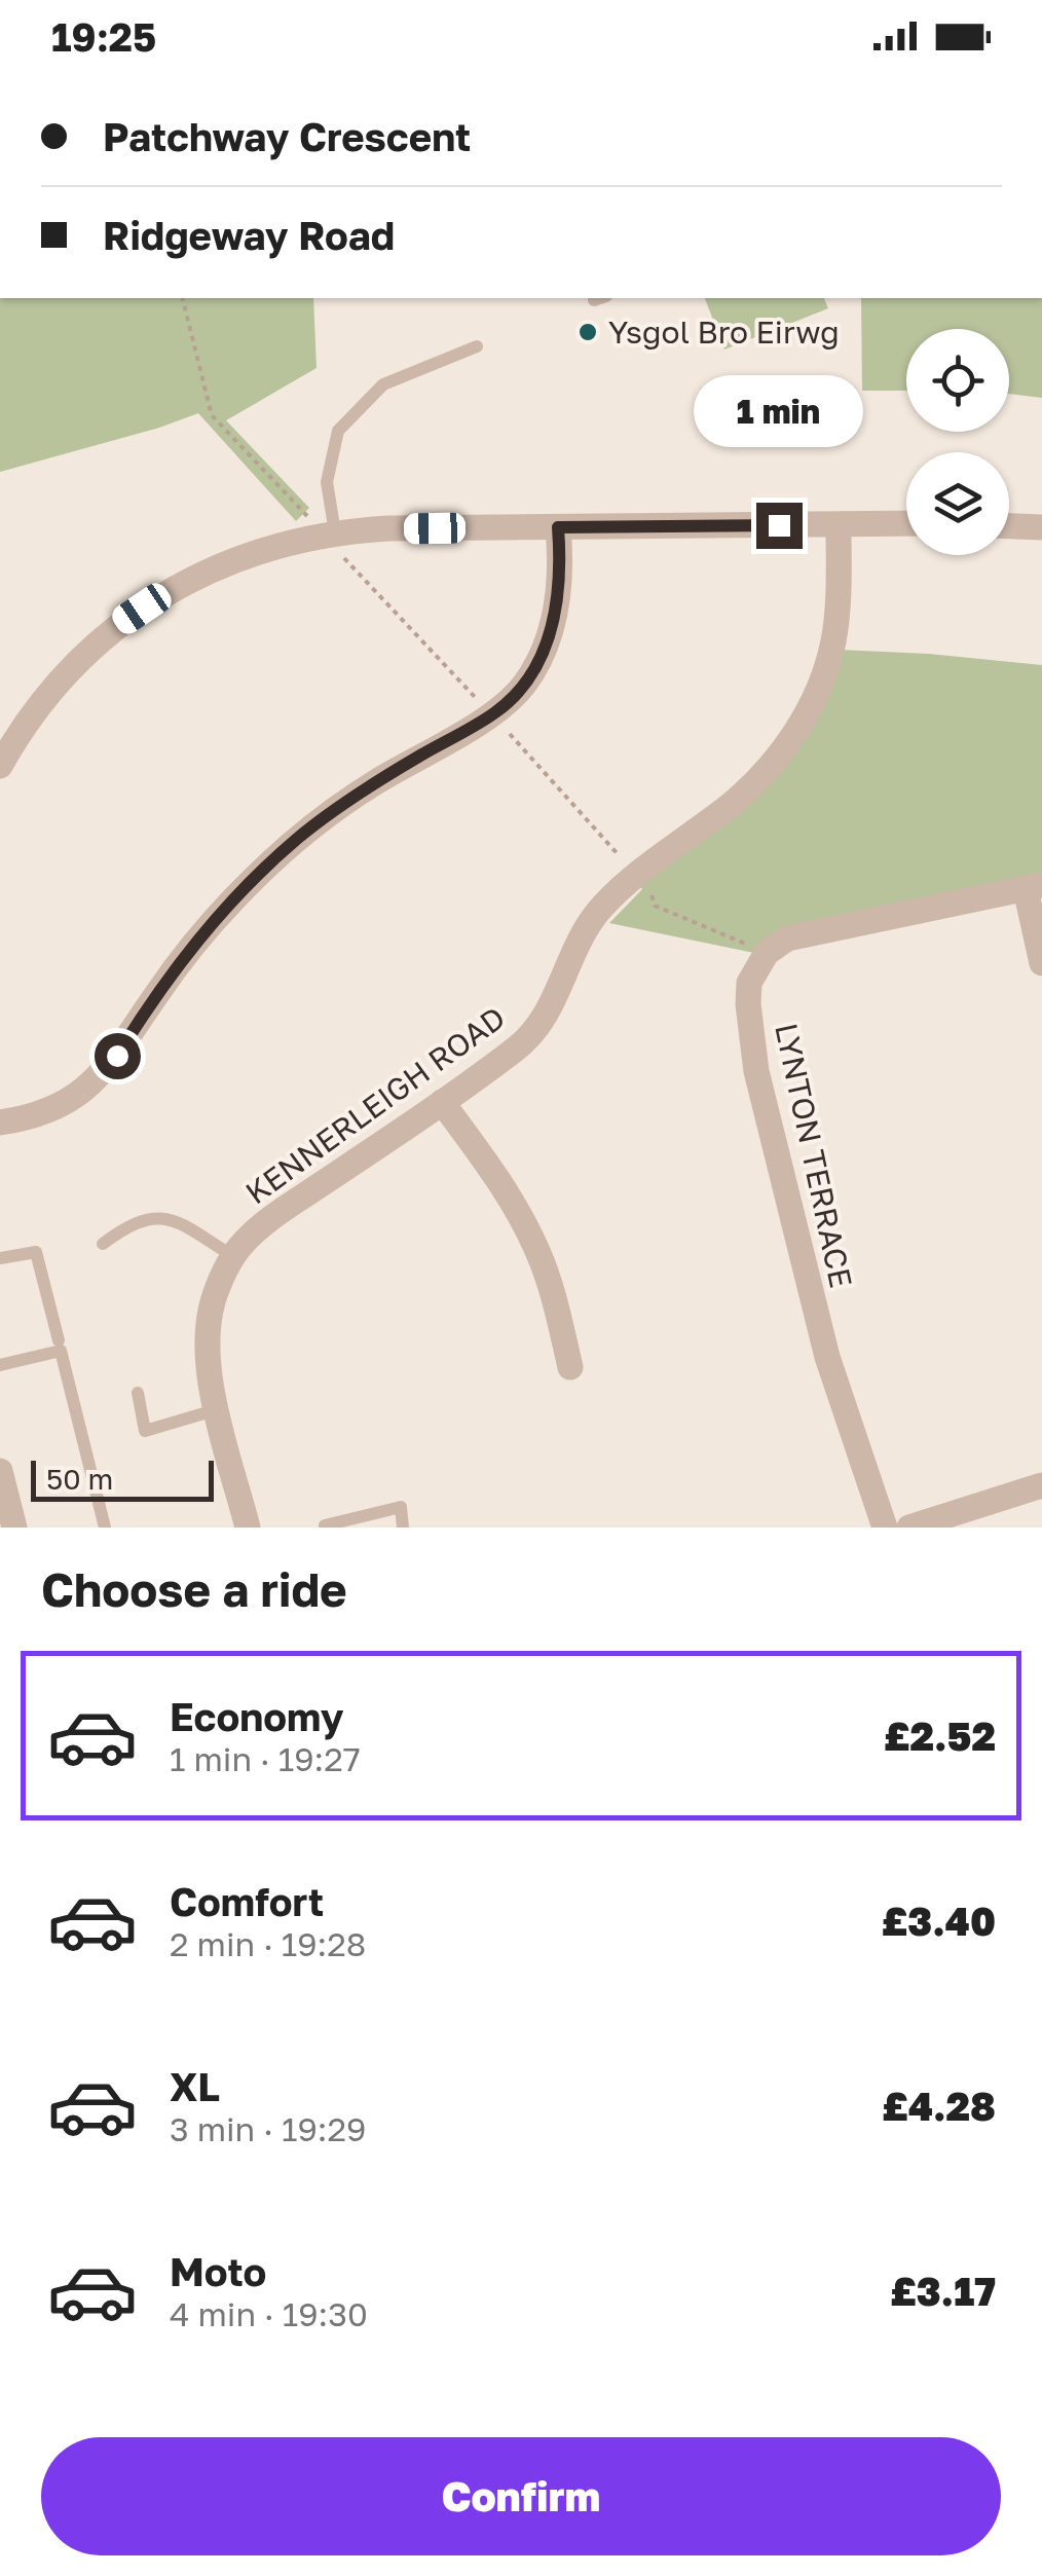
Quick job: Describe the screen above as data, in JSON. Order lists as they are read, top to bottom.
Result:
{
  "streets": {
    "street": ["KENNERLEIGH ROAD", "LYNTON TERRACE"]
  },
  "places": ["Ysgol Bro Eirwg"],
  "scale_bar": "50 m",
  "page": {
    "status": "19:25",
    "banner": ["Patchway Crescent", "Ridgeway Road"],
    "bubble": "1 min",
    "scale": "50 m",
    "heading": "Choose a ride",
    "list": [
      {
        "name": "Economy",
        "note": "1 min · 19:27",
        "value": "£2.52"
      },
      {
        "name": "Comfort",
        "note": "2 min · 19:28",
        "value": "£3.40"
      },
      {
        "name": "XL",
        "note": "3 min · 19:29",
        "value": "£4.28"
      },
      {
        "name": "Moto",
        "note": "4 min · 19:30",
        "value": "£3.17"
      }
    ],
    "buttons": "Confirm"
  }
}
